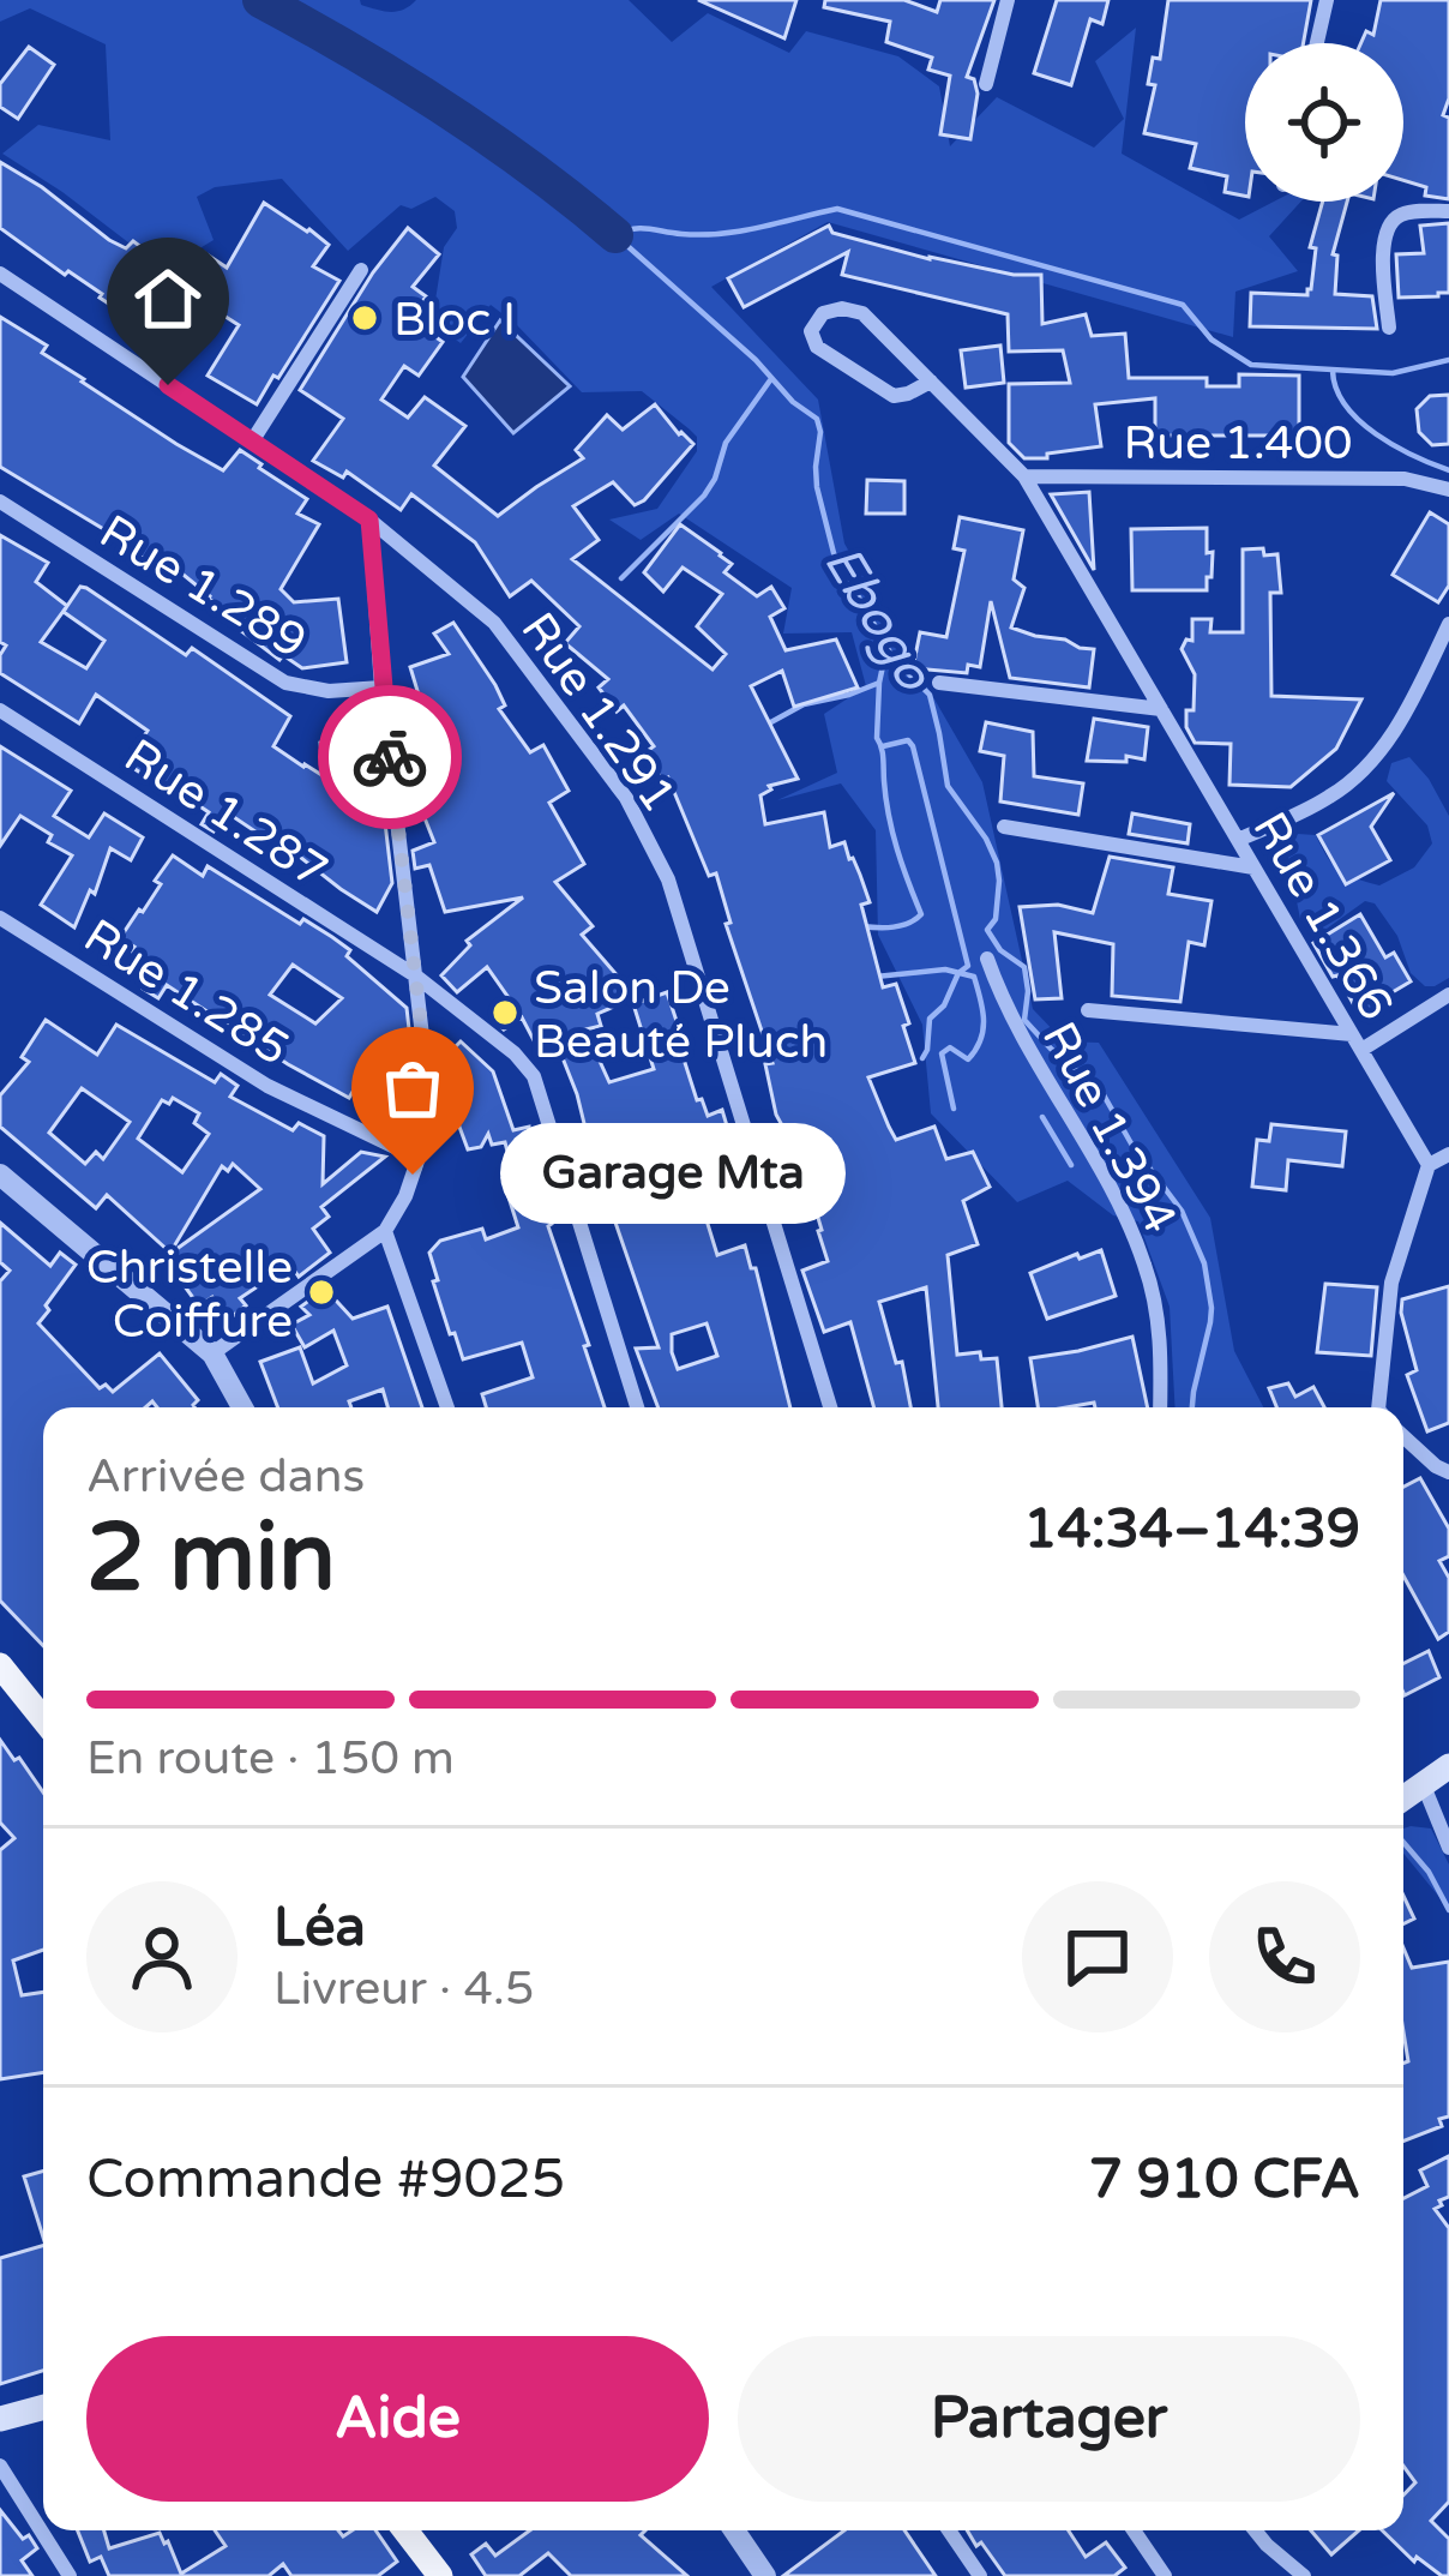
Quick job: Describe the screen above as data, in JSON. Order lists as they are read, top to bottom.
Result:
{
  "streets": {
    "street": [
      "Rue 1.400",
      "Rue 1.289",
      "Rue 1.291",
      "Rue 1.287",
      "Rue 1.366",
      "Rue 1.285",
      "Rue 1.394"
    ]
  },
  "crossings": [
    ["Rue 1.400", "Rue 1.366"]
  ],
  "water": ["Ebogo"],
  "places": [
    "Bloc I",
    "Salon De Beauté Pluch",
    "Garage Mta",
    "Christelle Coiffure"
  ],
  "page": {
    "bubble": "Garage Mta",
    "heading": ["2 min", "Arrivée dans", "14:34–14:39"],
    "panel": [
      "Léa",
      "Livreur · 4.5",
      "Commande #9025",
      "7 910 CFA"
    ],
    "bar": "En route · 150 m",
    "buttons": ["Aide", "Partager"]
  }
}
